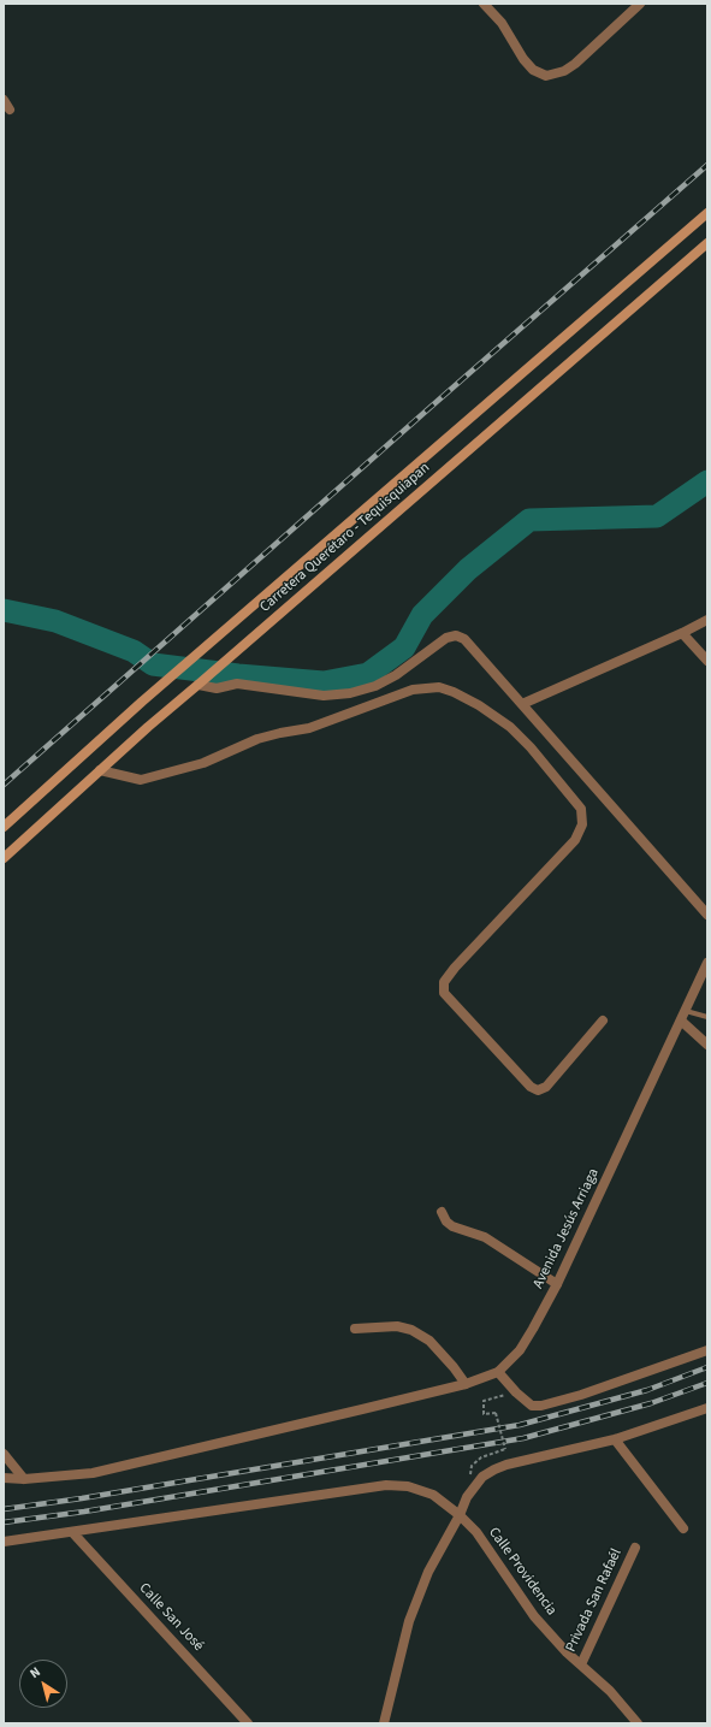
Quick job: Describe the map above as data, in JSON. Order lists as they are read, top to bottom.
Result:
{
  "streets": {
    "main road": ["Carretera Querétaro - Tequisquiapan"],
    "street": [
      "Avenida Jesús Arriaga",
      "Calle Providencia",
      "Privada San Rafaél",
      "Calle San José"
    ]
  },
  "crossings": [
    ["Calle Providencia", "Privada San Rafaél"],
    ["Calle Providencia", "Calle San José"]
  ],
  "north": "top left"
}
